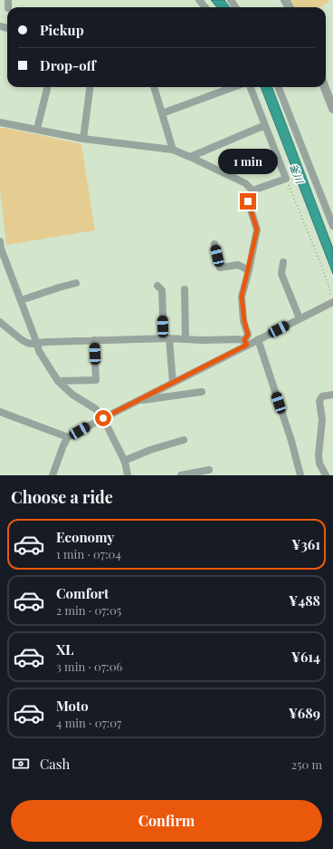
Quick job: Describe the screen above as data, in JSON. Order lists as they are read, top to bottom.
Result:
{
  "water": ["釜川"],
  "page": {
    "banner": ["Pickup", "Drop-off"],
    "bubble": "1 min",
    "heading": "Choose a ride",
    "list": [
      {
        "name": "Economy",
        "note": "1 min · 07:04",
        "value": "¥361"
      },
      {
        "name": "Comfort",
        "note": "2 min · 07:05",
        "value": "¥488"
      },
      {
        "name": "XL",
        "note": "3 min · 07:06",
        "value": "¥614"
      },
      {
        "name": "Moto",
        "note": "4 min · 07:07",
        "value": "¥689"
      }
    ],
    "pay": ["Cash", "250 m"],
    "buttons": "Confirm"
  }
}
